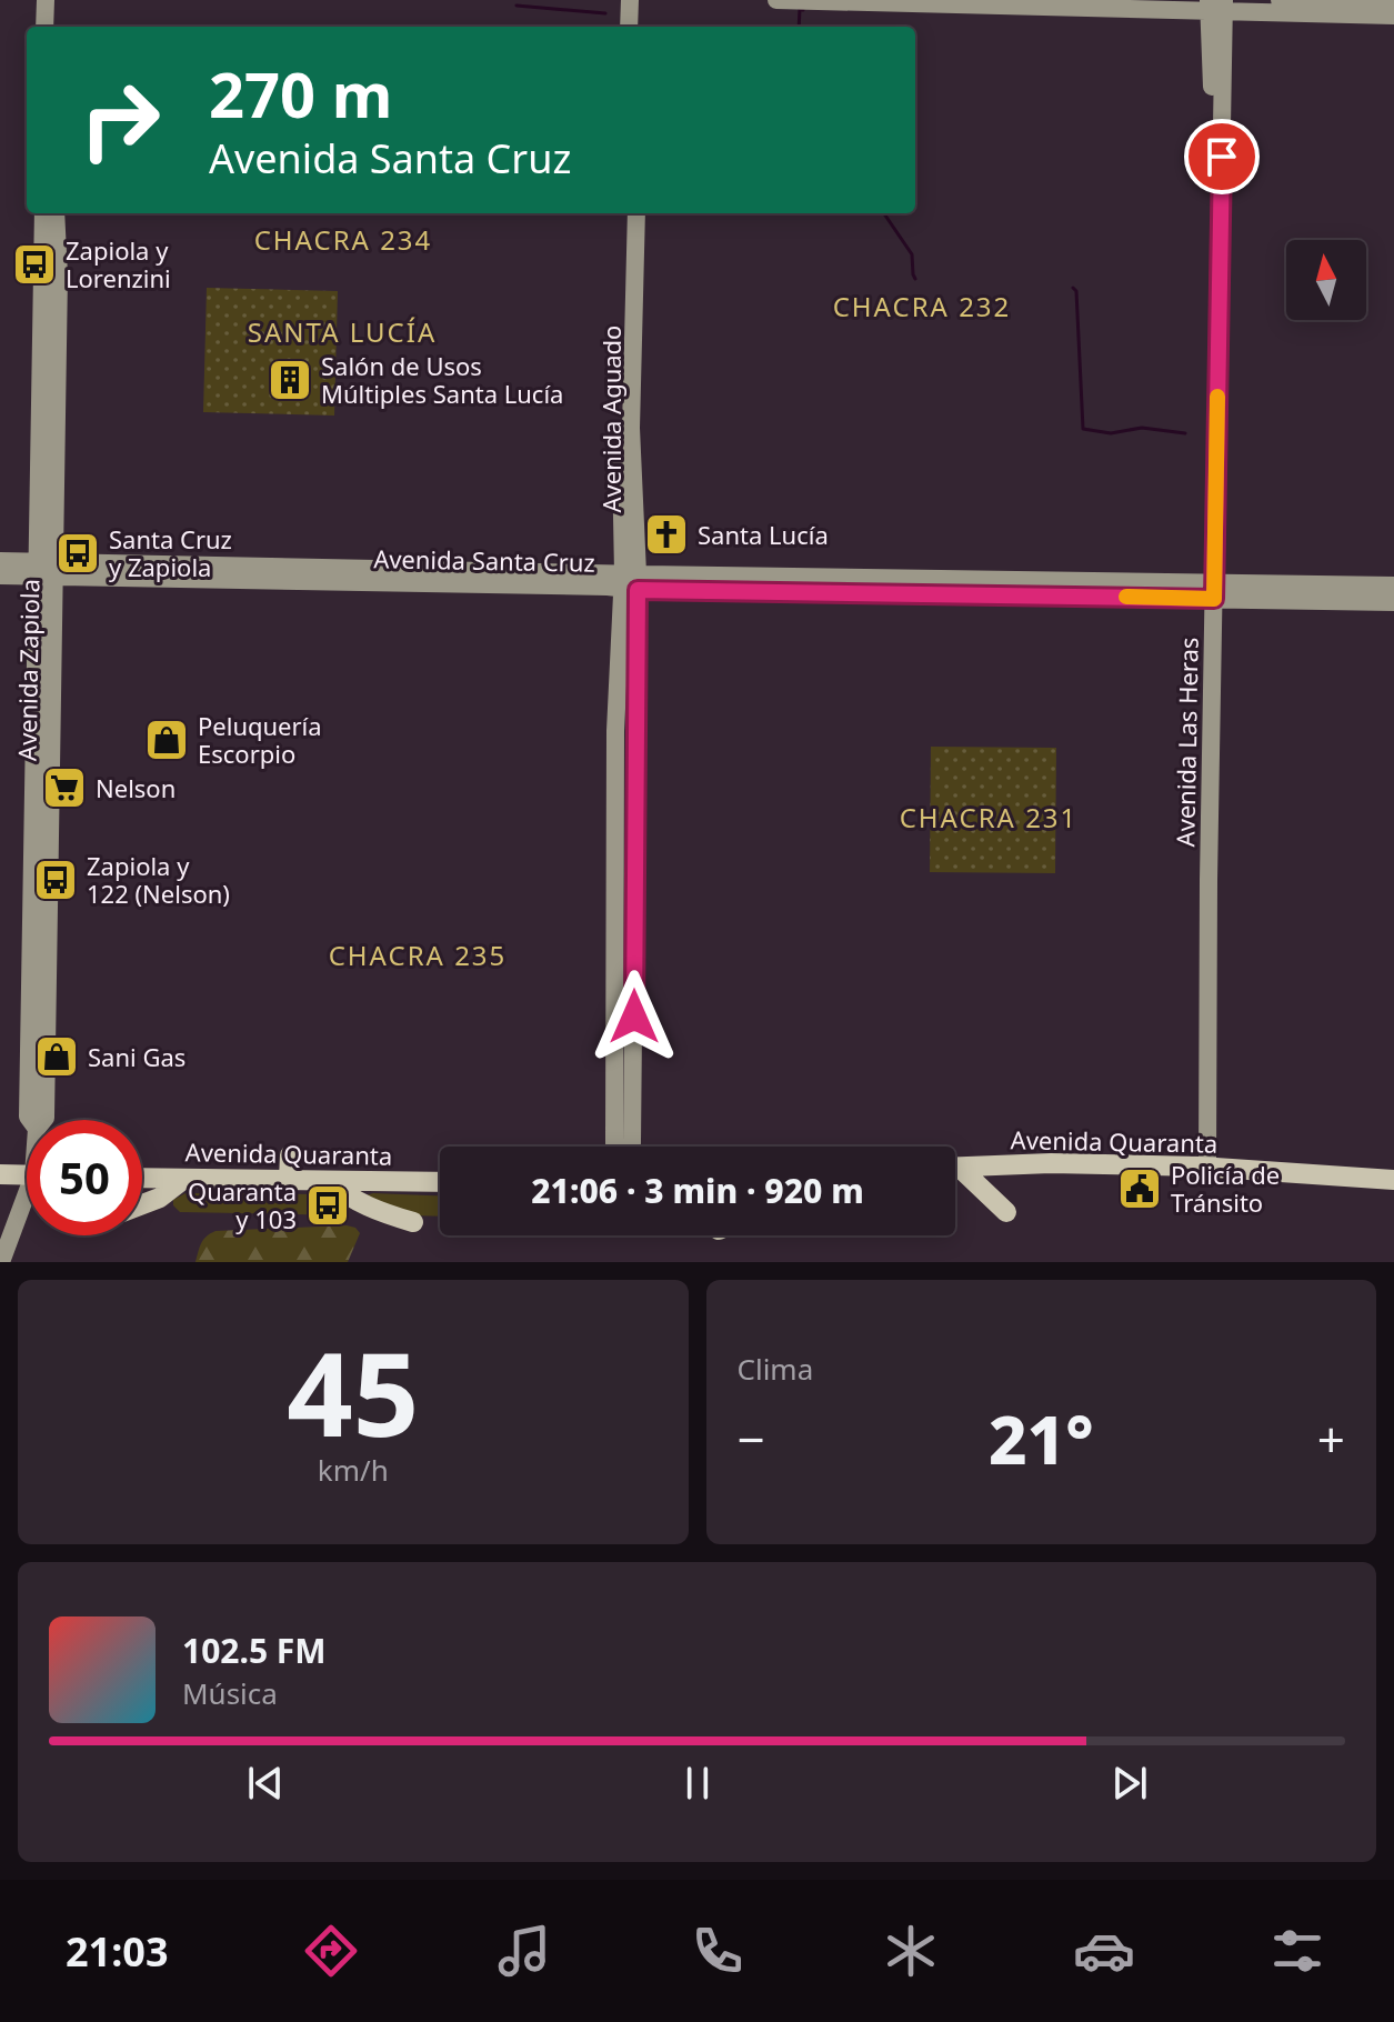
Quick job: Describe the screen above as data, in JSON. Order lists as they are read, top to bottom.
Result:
{
  "streets": {
    "highway": ["Avenida Quaranta"],
    "main road": [
      "Avenida Aguado",
      "Avenida Santa Cruz",
      "Avenida Zapiola",
      "Avenida Las Heras"
    ]
  },
  "crossings": [
    ["Avenida Aguado", "Avenida Santa Cruz"],
    ["Avenida Santa Cruz", "Avenida Zapiola"],
    ["Avenida Santa Cruz", "Avenida Las Heras"],
    ["Avenida Las Heras", "Avenida Quaranta"]
  ],
  "districts": [
    "CHACRA 234",
    "CHACRA 232",
    "SANTA LUCÍA",
    "CHACRA 231",
    "CHACRA 235"
  ],
  "places": {
    "bus stop": [
      "Zapiola y Lorenzini",
      "Santa Cruz y Zapiola",
      "Zapiola y 122 (Nelson)",
      "Quaranta y 103"
    ],
    "building": ["Salón de Usos Múltiples Santa Lucía"],
    "church": ["Santa Lucía"],
    "shop": ["Peluquería Escorpio", "Sani Gas"],
    "supermarket": ["Nelson"],
    "public building": ["Policía de Tránsito"]
  },
  "north": "top",
  "page": {
    "turn": ["270 m", "Avenida Santa Cruz"],
    "limit": "50",
    "trip": "21:06 · 3 min · 920 m",
    "tile": [
      ["45", "km/h"],
      "Clima"
    ],
    "heat": ["−", "21°", "+"],
    "song": ["102.5 FM", "Música"],
    "tabs": "21:03"
  }
}
